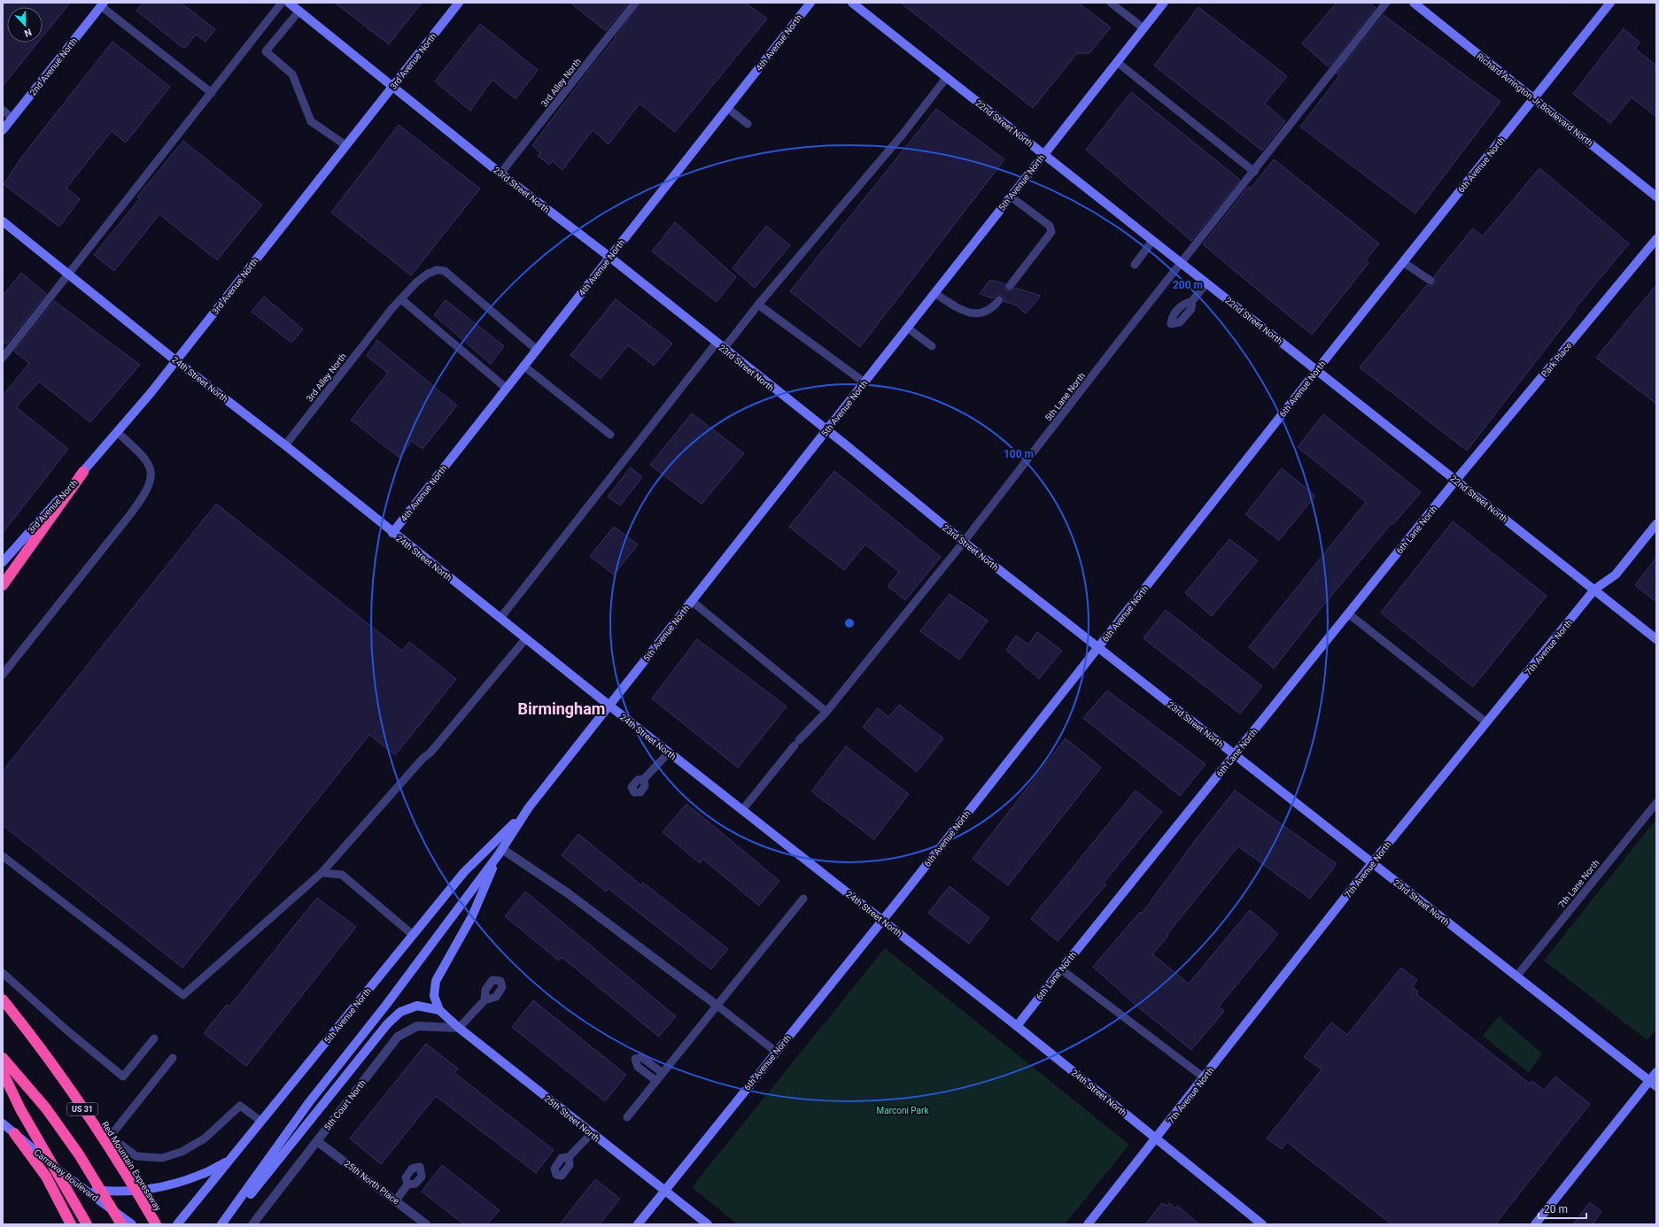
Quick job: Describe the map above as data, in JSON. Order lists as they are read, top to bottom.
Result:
{
  "streets": {
    "highway": ["US 31", "Red Mountain Expressway"],
    "main road": [
      "4th Avenue North",
      "3rd Avenue North",
      "2nd Avenue North",
      "Richard Arrington Jr Boulevard North",
      "22nd Street North",
      "6th Avenue North",
      "5th Avenue North",
      "23rd Street North",
      "Park Place",
      "24th Street North",
      "6th Lane North",
      "7th Avenue North",
      "25th Street North",
      "Carraway Boulevard"
    ],
    "street": ["5th Court North", "25th North Place"],
    "lane": ["3rd Alley North", "5th Lane North", "7th Lane North"]
  },
  "crossings": [
    ["4th Avenue North", "3rd Alley North"],
    ["4th Avenue North", "23rd Street North"],
    ["4th Avenue North", "24th Street North"],
    ["3rd Avenue North", "23rd Street North"],
    ["3rd Avenue North", "24th Street North"],
    ["3rd Alley North", "23rd Street North"],
    ["3rd Alley North", "24th Street North"],
    ["Richard Arrington Jr Boulevard North", "6th Avenue North"],
    ["22nd Street North", "6th Avenue North"],
    ["22nd Street North", "5th Avenue North"],
    ["22nd Street North", "Park Place"],
    ["22nd Street North", "5th Lane North"],
    ["22nd Street North", "6th Lane North"],
    ["22nd Street North", "7th Avenue North"],
    ["6th Avenue North", "23rd Street North"],
    ["6th Avenue North", "24th Street North"],
    ["6th Avenue North", "25th Street North"],
    ["5th Avenue North", "23rd Street North"],
    ["5th Avenue North", "24th Street North"],
    ["23rd Street North", "5th Lane North"],
    ["23rd Street North", "6th Lane North"],
    ["23rd Street North", "7th Avenue North"],
    ["23rd Street North", "7th Lane North"],
    ["Park Place", "6th Lane North"],
    ["24th Street North", "5th Lane North"],
    ["24th Street North", "6th Lane North"],
    ["24th Street North", "7th Avenue North"],
    ["5th Court North", "25th Street North"],
    ["5th Court North", "25th North Place"]
  ],
  "districts": ["Birmingham"],
  "parks": ["Marconi Park"],
  "scale_bar": "20 m",
  "north": "bottom",
  "rings": ["200 m", "100 m"]
}
